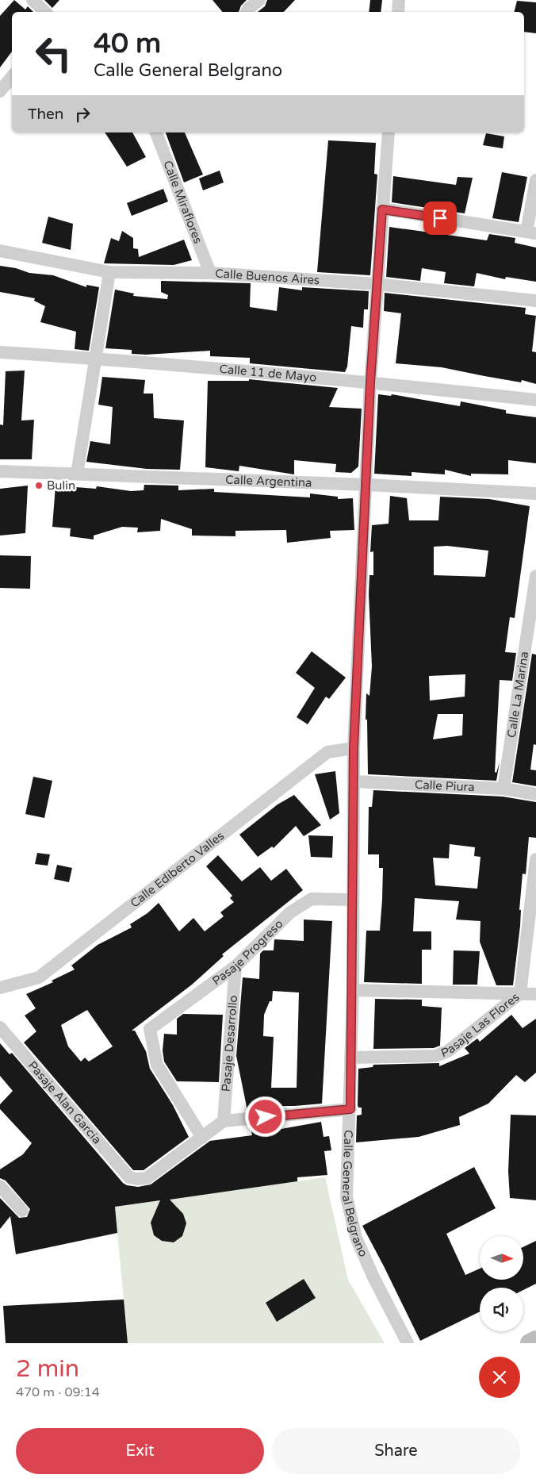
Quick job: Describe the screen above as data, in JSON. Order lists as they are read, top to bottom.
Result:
{
  "streets": {
    "street": [
      "Calle Miraflores",
      "Calle Buenos Aires",
      "Calle 11 de Mayo",
      "Calle Argentina",
      "Calle La Marina",
      "Calle Piura",
      "Calle Ediberto Valles",
      "Pasaje Progreso",
      "Pasaje Las Flores",
      "Pasaje Desarrollo",
      "Pasaje Alan García",
      "Calle General Belgrano"
    ]
  },
  "crossings": [
    ["Calle Miraflores", "Calle Buenos Aires"],
    ["Calle Buenos Aires", "Calle General Belgrano"],
    ["Calle 11 de Mayo", "Calle General Belgrano"],
    ["Calle Argentina", "Calle General Belgrano"],
    ["Calle La Marina", "Calle Piura"],
    ["Calle Piura", "Calle General Belgrano"],
    ["Calle Ediberto Valles", "Calle General Belgrano"],
    ["Pasaje Progreso", "Pasaje Desarrollo"],
    ["Pasaje Progreso", "Pasaje Alan García"],
    ["Pasaje Progreso", "Calle General Belgrano"],
    ["Pasaje Las Flores", "Calle General Belgrano"]
  ],
  "places": ["Bulin"],
  "north": "right",
  "page": {
    "turn": ["40 m", "Calle General Belgrano"],
    "then": "Then",
    "heading": ["2 min", "470 m · 09:14"],
    "buttons": ["Exit", "Share"]
  }
}
